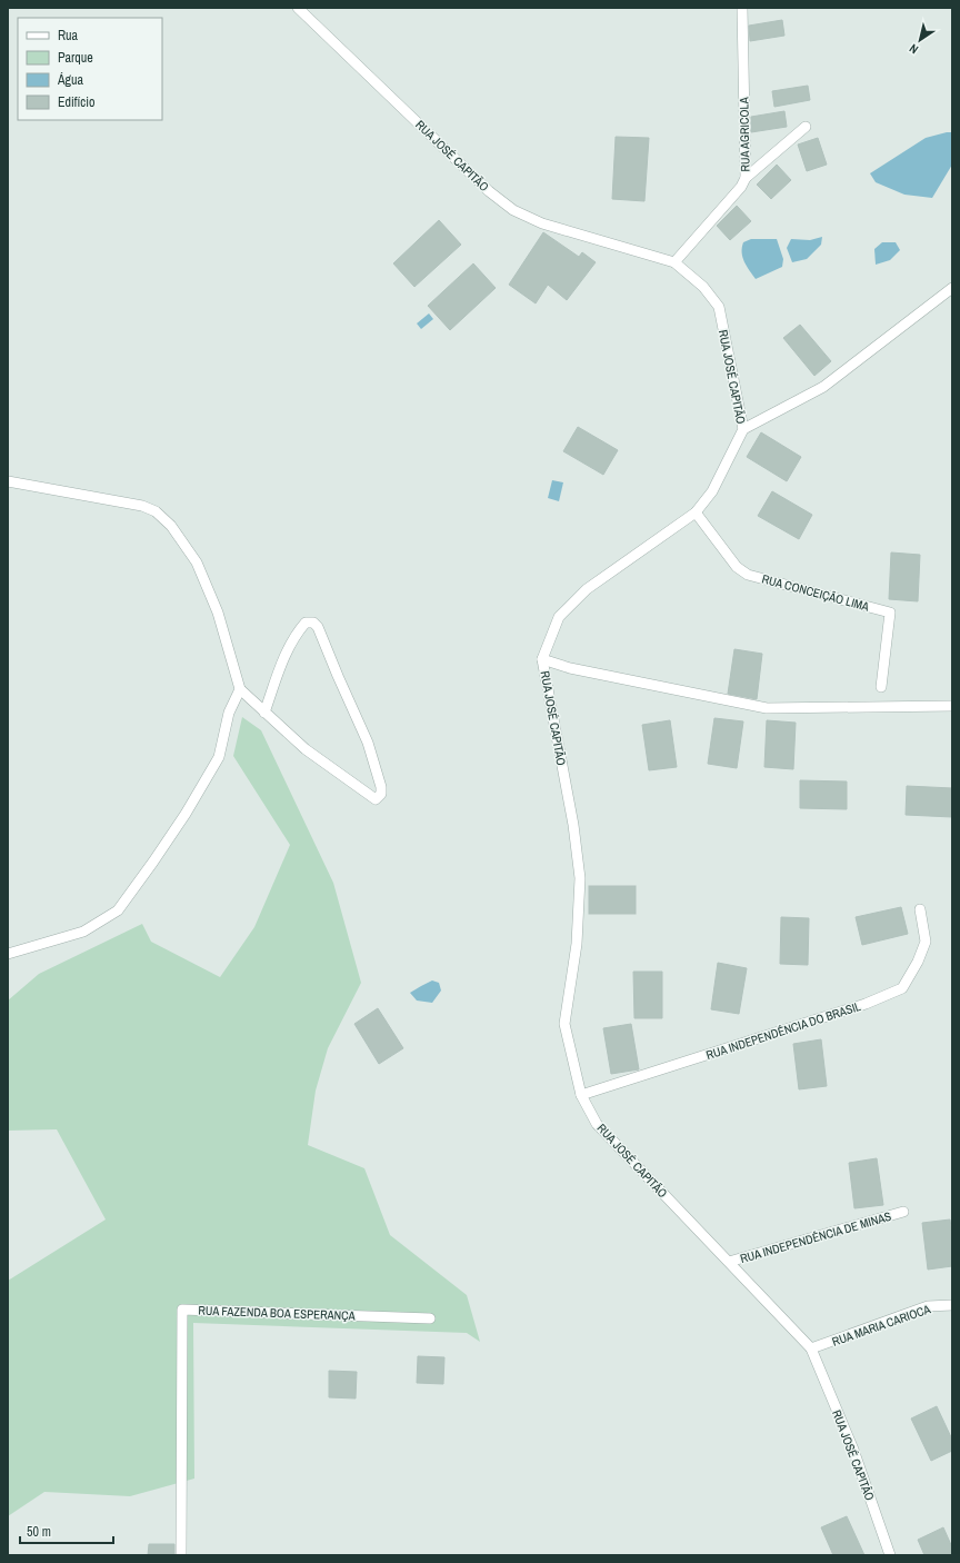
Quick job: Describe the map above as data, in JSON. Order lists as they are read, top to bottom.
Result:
{
  "streets": {
    "street": [
      "RUA AGRICOLA",
      "RUA JOSÉ CAPITÃO",
      "RUA CONCEIÇÃO LIMA",
      "RUA INDEPENDÊNCIA DO BRASIL",
      "RUA INDEPENDÊNCIA DE MINAS",
      "RUA FAZENDA BOA ESPERANÇA",
      "RUA MARIA CARIOCA"
    ]
  },
  "crossings": [
    ["RUA AGRICOLA", "RUA JOSÉ CAPITÃO"],
    ["RUA JOSÉ CAPITÃO", "RUA CONCEIÇÃO LIMA"],
    ["RUA JOSÉ CAPITÃO", "RUA INDEPENDÊNCIA DO BRASIL"],
    ["RUA JOSÉ CAPITÃO", "RUA INDEPENDÊNCIA DE MINAS"],
    ["RUA JOSÉ CAPITÃO", "RUA MARIA CARIOCA"]
  ],
  "legend": [
    "Rua",
    "Parque",
    "Água",
    "Edifício"
  ],
  "scale_bar": "50 m",
  "north": "bottom left"
}
